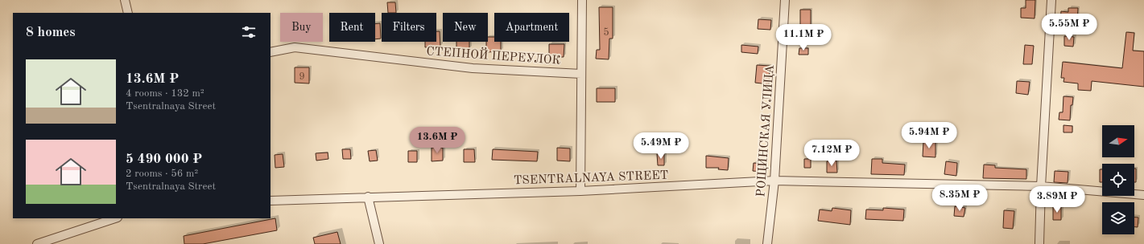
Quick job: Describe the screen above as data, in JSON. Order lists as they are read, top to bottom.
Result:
{
  "streets": {
    "street": ["СТЕПНОЙ ПЕРЕУЛОК", "РОЩИНСКАЯ УЛИЦА", "TSENTRALNAYA STREET"]
  },
  "crossings": [
    ["РОЩИНСКАЯ УЛИЦА", "TSENTRALNAYA STREET"]
  ],
  "house_numbers": ["5", "9"],
  "north": "right",
  "page": {
    "chip": [
      "Buy",
      "Rent",
      "Filters",
      "New",
      "Apartment"
    ],
    "heading": "8 homes",
    "price": [
      "5.55M ₽",
      "11.1M ₽",
      "5.94M ₽",
      "13.6M ₽",
      "5.49M ₽",
      "7.12M ₽",
      "8.35M ₽",
      "3.89M ₽"
    ],
    "list": [
      {
        "name": "13.6M ₽",
        "note": "4 rooms · 132 m² · Tsentralnaya Street"
      },
      {
        "name": "5 490 000 ₽",
        "note": "2 rooms · 56 m² · Tsentralnaya Street"
      }
    ]
  }
}
